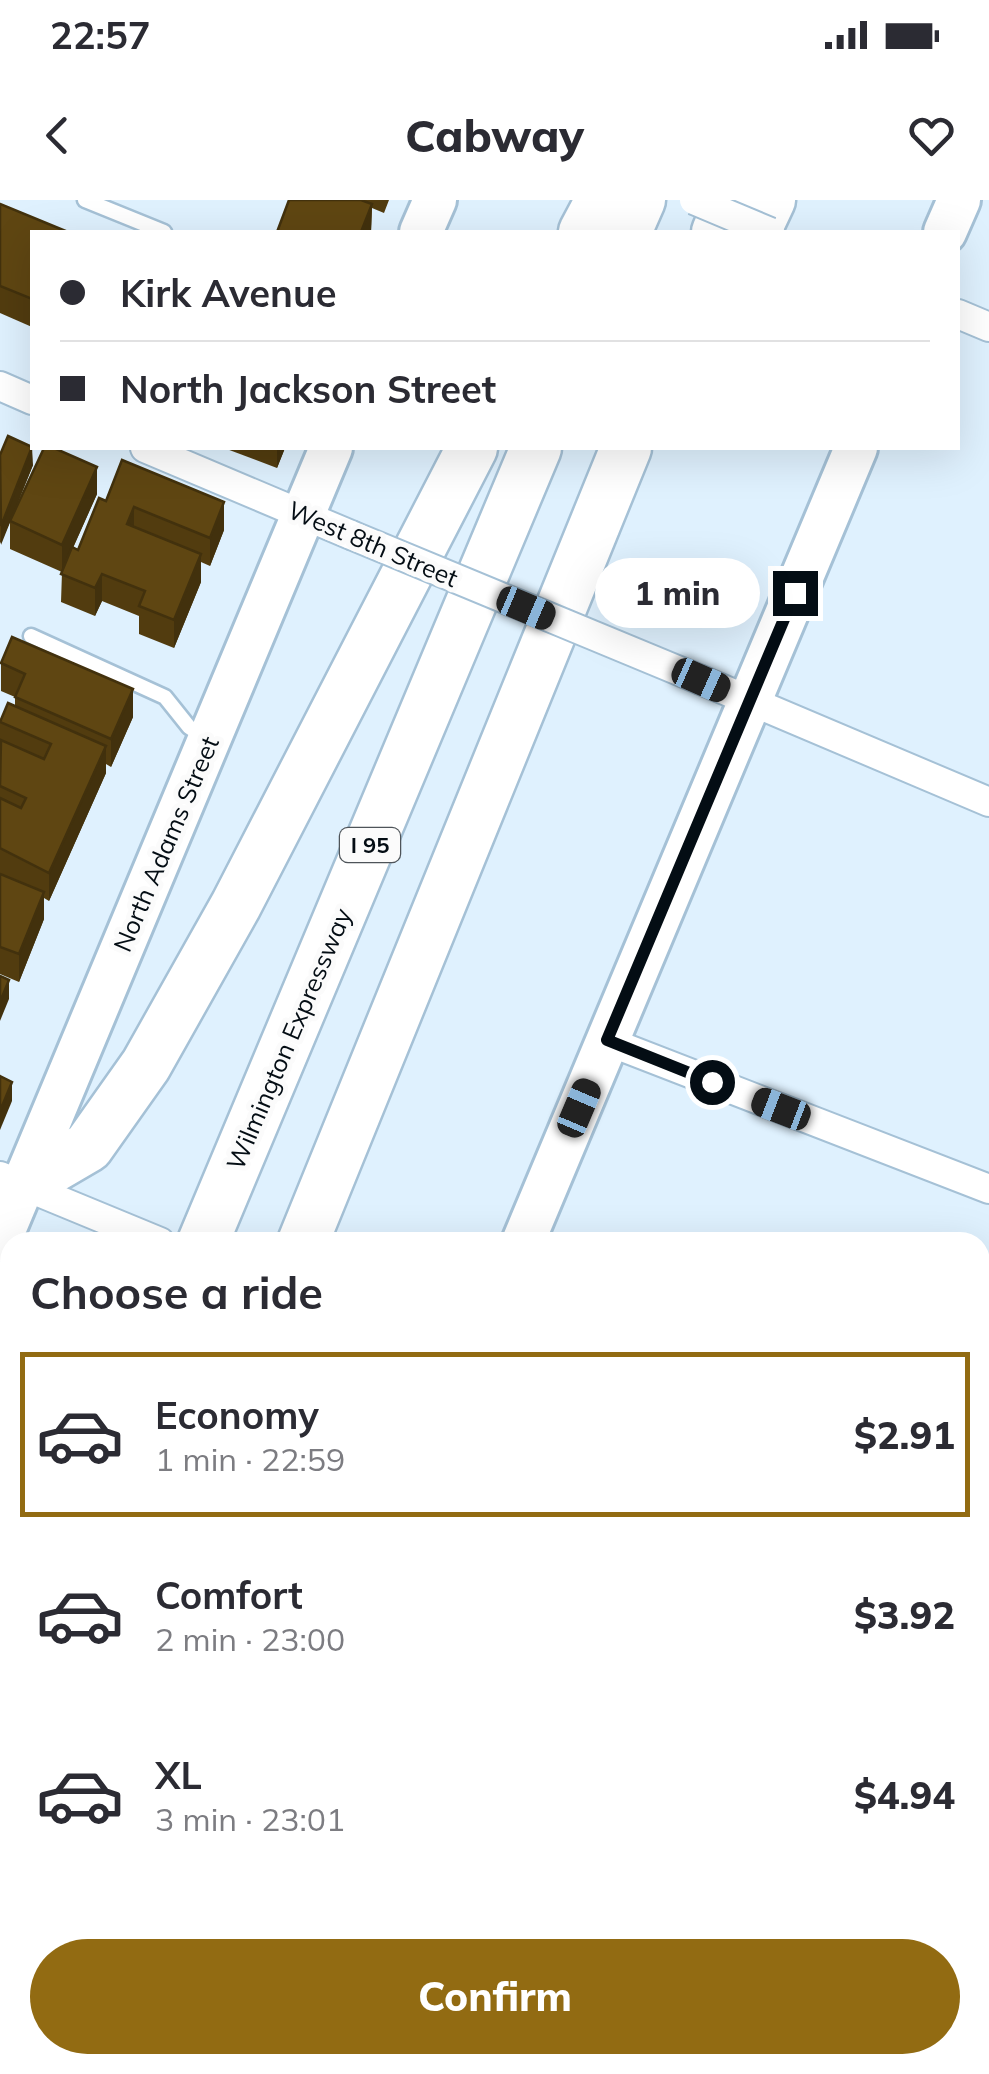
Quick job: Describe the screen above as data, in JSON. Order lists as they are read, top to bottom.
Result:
{
  "streets": {
    "highway": ["I 95", "Wilmington Expressway"],
    "main road": ["North Adams Street"],
    "street": ["West 8th Street"]
  },
  "crossings": [
    ["West 8th Street", "North Adams Street"]
  ],
  "page": {
    "status": "22:57",
    "header": "Cabway",
    "banner": ["Kirk Avenue", "North Jackson Street"],
    "bubble": "1 min",
    "heading": "Choose a ride",
    "list": [
      {
        "name": "Economy",
        "note": "1 min · 22:59",
        "value": "$2.91"
      },
      {
        "name": "Comfort",
        "note": "2 min · 23:00",
        "value": "$3.92"
      },
      {
        "name": "XL",
        "note": "3 min · 23:01",
        "value": "$4.94"
      }
    ],
    "buttons": "Confirm"
  }
}
